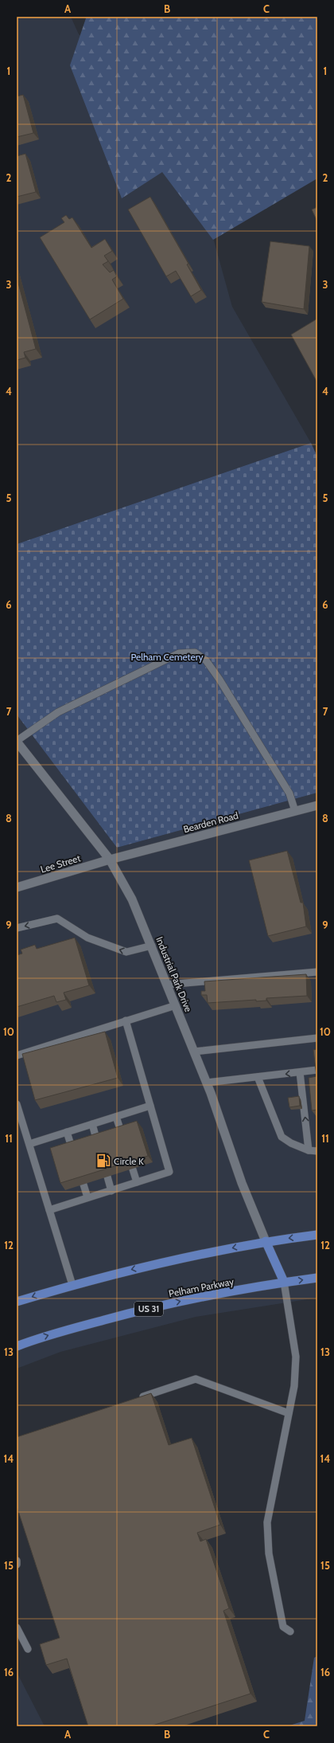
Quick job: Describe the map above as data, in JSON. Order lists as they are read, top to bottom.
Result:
{
  "streets": {
    "main road": ["Pelham Parkway", "US 31"],
    "street": ["Bearden Road", "Lee Street", "Industrial Park Drive"]
  },
  "crossings": [
    ["Bearden Road", "Lee Street"],
    ["Bearden Road", "Industrial Park Drive"],
    ["Lee Street", "Industrial Park Drive"]
  ],
  "parks": ["Pelham Cemetery"],
  "places": {
    "fuel station": ["Circle K"]
  },
  "grid": {
    "columns": ["A", "B", "C"],
    "rows": [
      "1",
      "2",
      "3",
      "4",
      "5",
      "6",
      "7",
      "8",
      "9",
      "10",
      "11",
      "12",
      "13",
      "14",
      "15",
      "16"
    ]
  }
}
